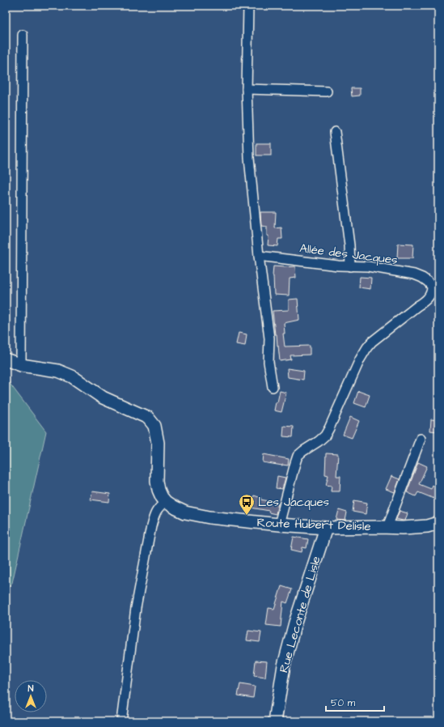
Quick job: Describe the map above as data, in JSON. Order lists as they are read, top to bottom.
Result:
{
  "streets": {
    "main road": ["Route Hubert Delisle", "Rue Leconte de Lisle"],
    "street": ["Allée des Jacques"]
  },
  "crossings": [
    ["Allée des Jacques", "Route Hubert Delisle"],
    ["Route Hubert Delisle", "Rue Leconte de Lisle"]
  ],
  "places": {
    "bus stop": ["Les Jacques"]
  },
  "scale_bar": "50 m",
  "north": "top"
}
